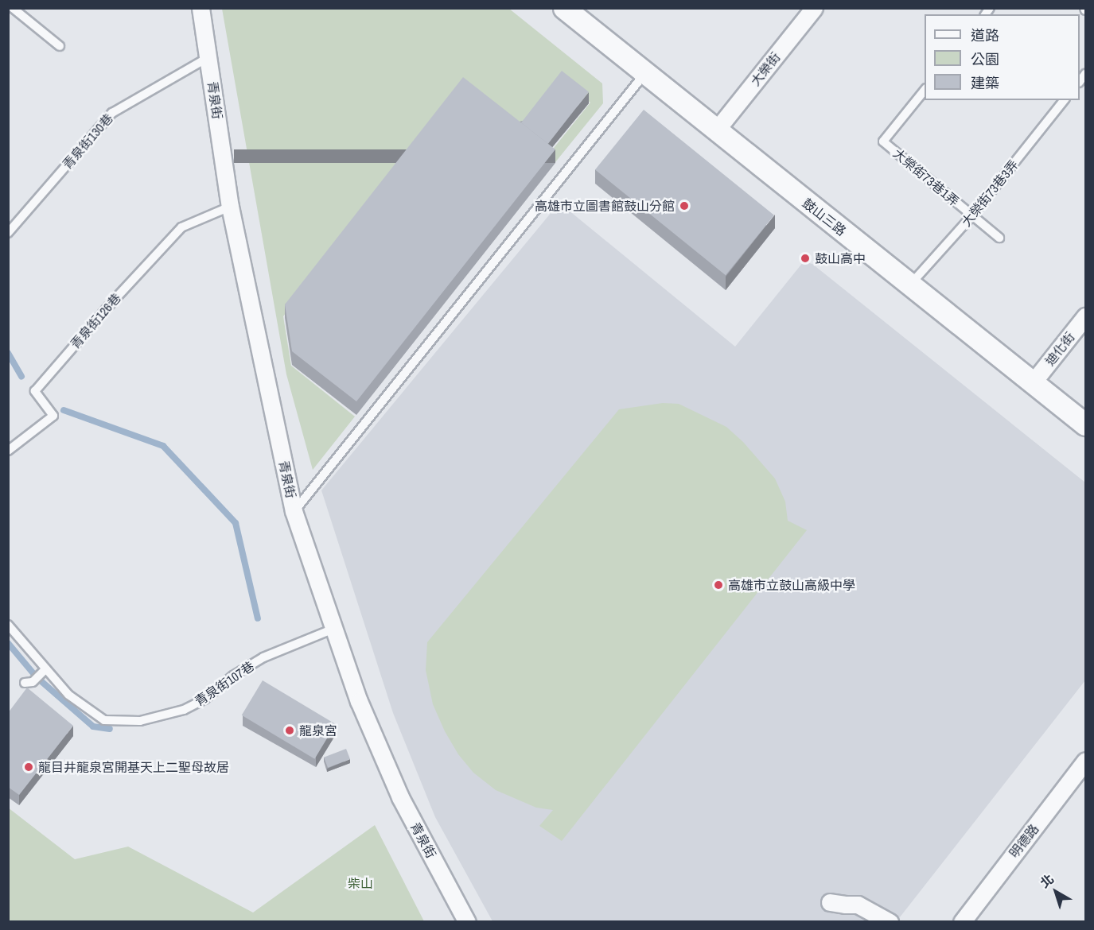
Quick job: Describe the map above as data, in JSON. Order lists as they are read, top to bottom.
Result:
{
  "streets": {
    "street": [
      "大榮街",
      "青泉街",
      "鼓山三路",
      "迪化街",
      "明德路"
    ],
    "lane": [
      "青泉街130巷",
      "大榮街73巷1弄",
      "大榮街73巷3弄",
      "青泉街126巷",
      "青泉街107巷"
    ]
  },
  "crossings": [
    ["大榮街", "鼓山三路"],
    ["青泉街", "青泉街130巷"],
    ["青泉街", "青泉街126巷"],
    ["青泉街", "青泉街107巷"],
    ["大榮街73巷1弄", "大榮街73巷3弄"],
    ["大榮街73巷3弄", "鼓山三路"],
    ["鼓山三路", "迪化街"]
  ],
  "parks": ["柴山"],
  "places": [
    "高雄市立圖書館鼓山分館",
    "鼓山高中",
    "高雄市立鼓山高級中學",
    "龍泉宮",
    "龍目井龍泉宮開基天上二聖母故居"
  ],
  "legend": ["道路", "公園", "建築"],
  "north": "top left"
}
